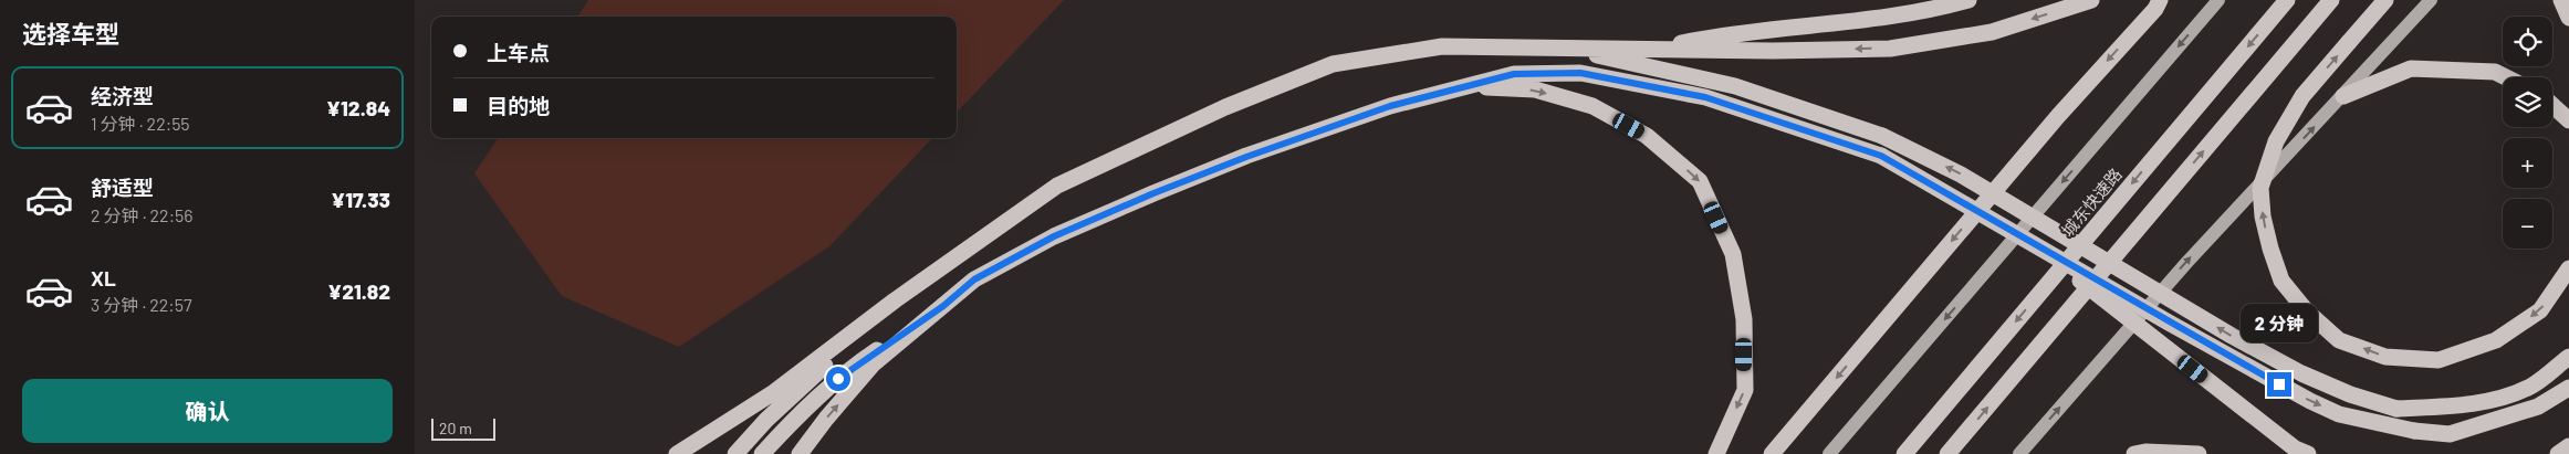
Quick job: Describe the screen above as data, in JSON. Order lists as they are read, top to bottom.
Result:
{
  "streets": {
    "highway": ["城东快速路"]
  },
  "scale_bar": "20 m",
  "page": {
    "heading": "选择车型",
    "map_buttons": ["+", "−"],
    "banner": ["上车点", "目的地"],
    "list": [
      {
        "name": "经济型",
        "note": "1 分钟 · 22:55",
        "value": "¥12.84"
      },
      {
        "name": "舒适型",
        "note": "2 分钟 · 22:56",
        "value": "¥17.33"
      },
      {
        "name": "XL",
        "note": "3 分钟 · 22:57",
        "value": "¥21.82"
      }
    ],
    "bubble": "2 分钟",
    "buttons": "确认",
    "scale": "20 m"
  }
}
